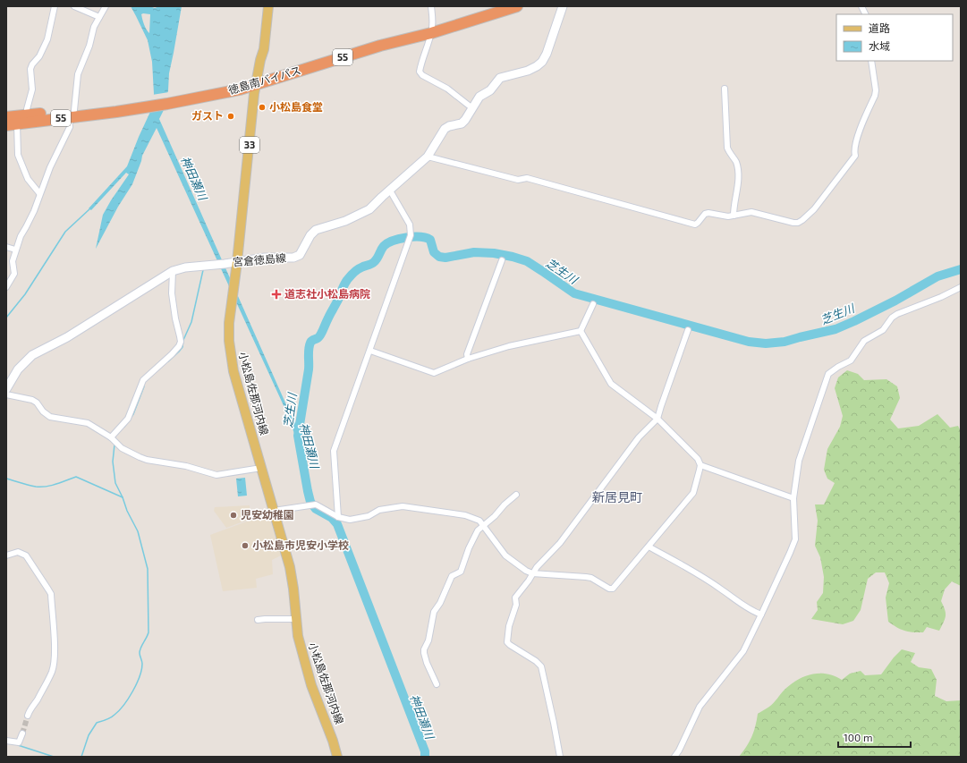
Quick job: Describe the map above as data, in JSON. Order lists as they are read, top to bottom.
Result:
{
  "streets": {
    "highway": ["55", "徳島南バイパス"],
    "main road": ["33", "宮倉徳島線", "小松島佐那河内線"]
  },
  "crossings": [
    ["徳島南バイパス", "小松島佐那河内線"],
    ["宮倉徳島線", "小松島佐那河内線"]
  ],
  "districts": ["新居見町"],
  "water": ["神田瀬川", "芝生川"],
  "places": {
    "other": [
      "小松島食堂",
      "ガスト",
      "児安幼稚園",
      "小松島市児安小学校"
    ],
    "health": ["道志社小松島病院"]
  },
  "legend": ["道路", "水域"],
  "scale_bar": "100 m"
}
